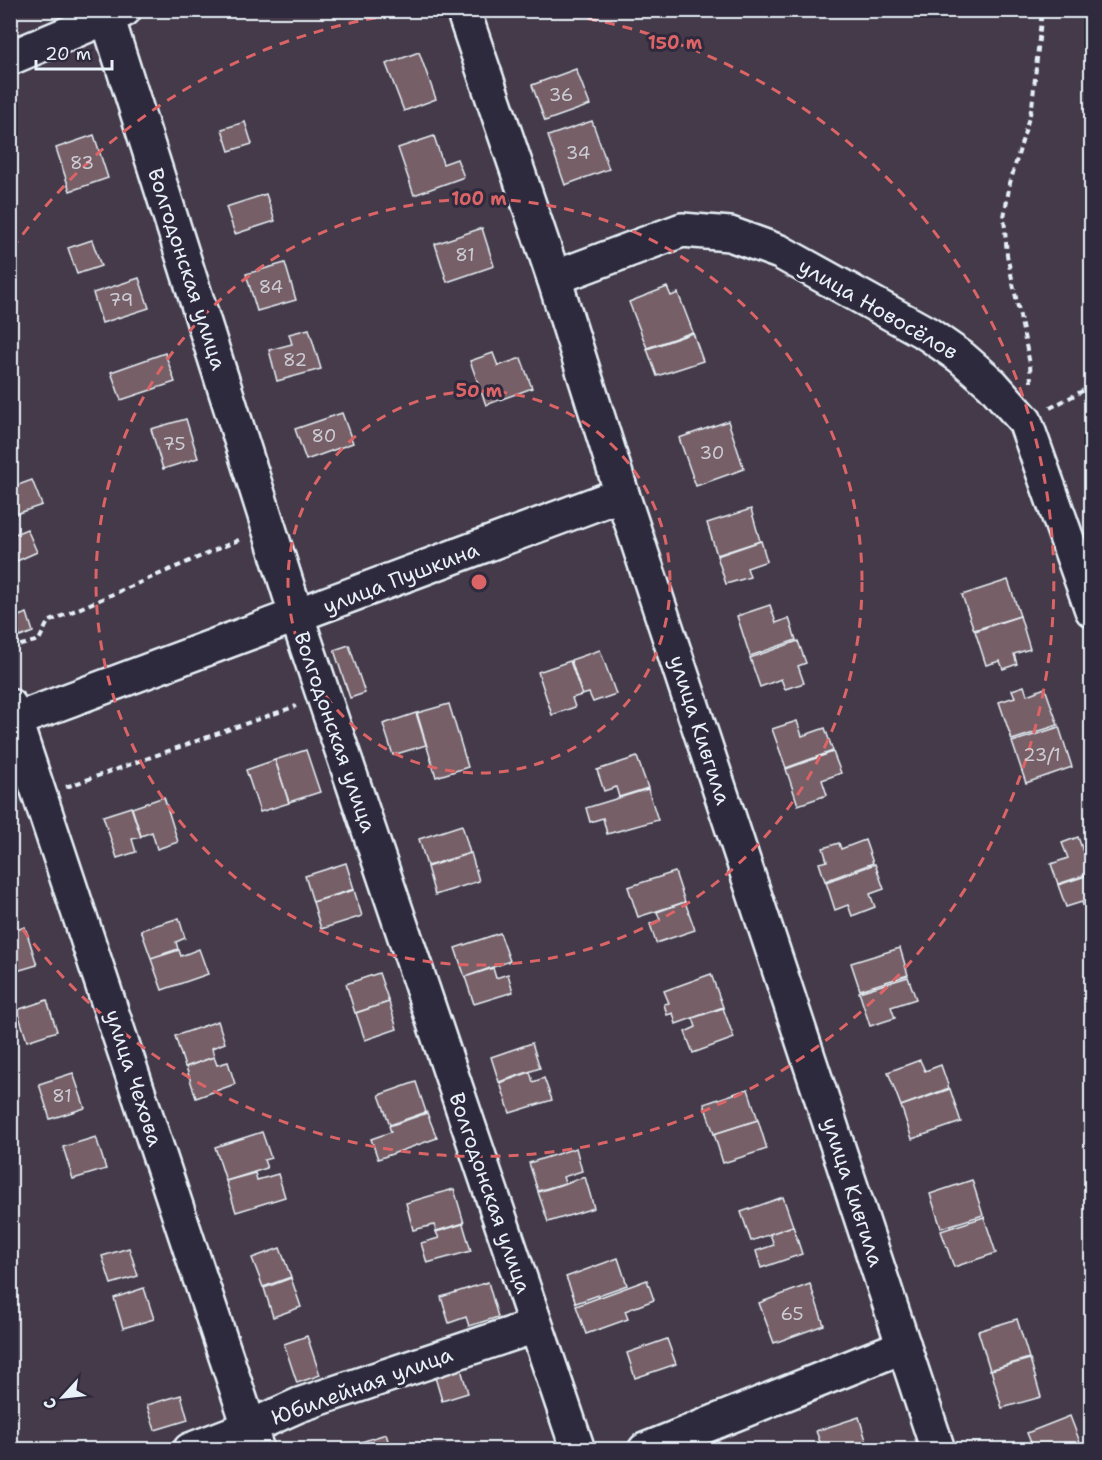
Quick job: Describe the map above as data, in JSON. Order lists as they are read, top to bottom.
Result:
{
  "streets": {
    "street": [
      "Волгодонская улица",
      "улица Новосёлов",
      "улица Пушкина",
      "улица Кивгила",
      "улица Чехова",
      "Юбилейная улица"
    ]
  },
  "crossings": [
    ["Волгодонская улица", "улица Пушкина"],
    ["Волгодонская улица", "Юбилейная улица"],
    ["улица Новосёлов", "улица Кивгила"],
    ["улица Пушкина", "улица Кивгила"],
    ["улица Пушкина", "улица Чехова"],
    ["улица Чехова", "Юбилейная улица"]
  ],
  "house_numbers": [
    "36",
    "34",
    "83",
    "81",
    "84",
    "79",
    "82",
    "80",
    "75",
    "30",
    "23/1",
    "81",
    "65"
  ],
  "scale_bar": "20 m",
  "north": "bottom left",
  "rings": ["150 m", "100 m", "50 m"]
}
